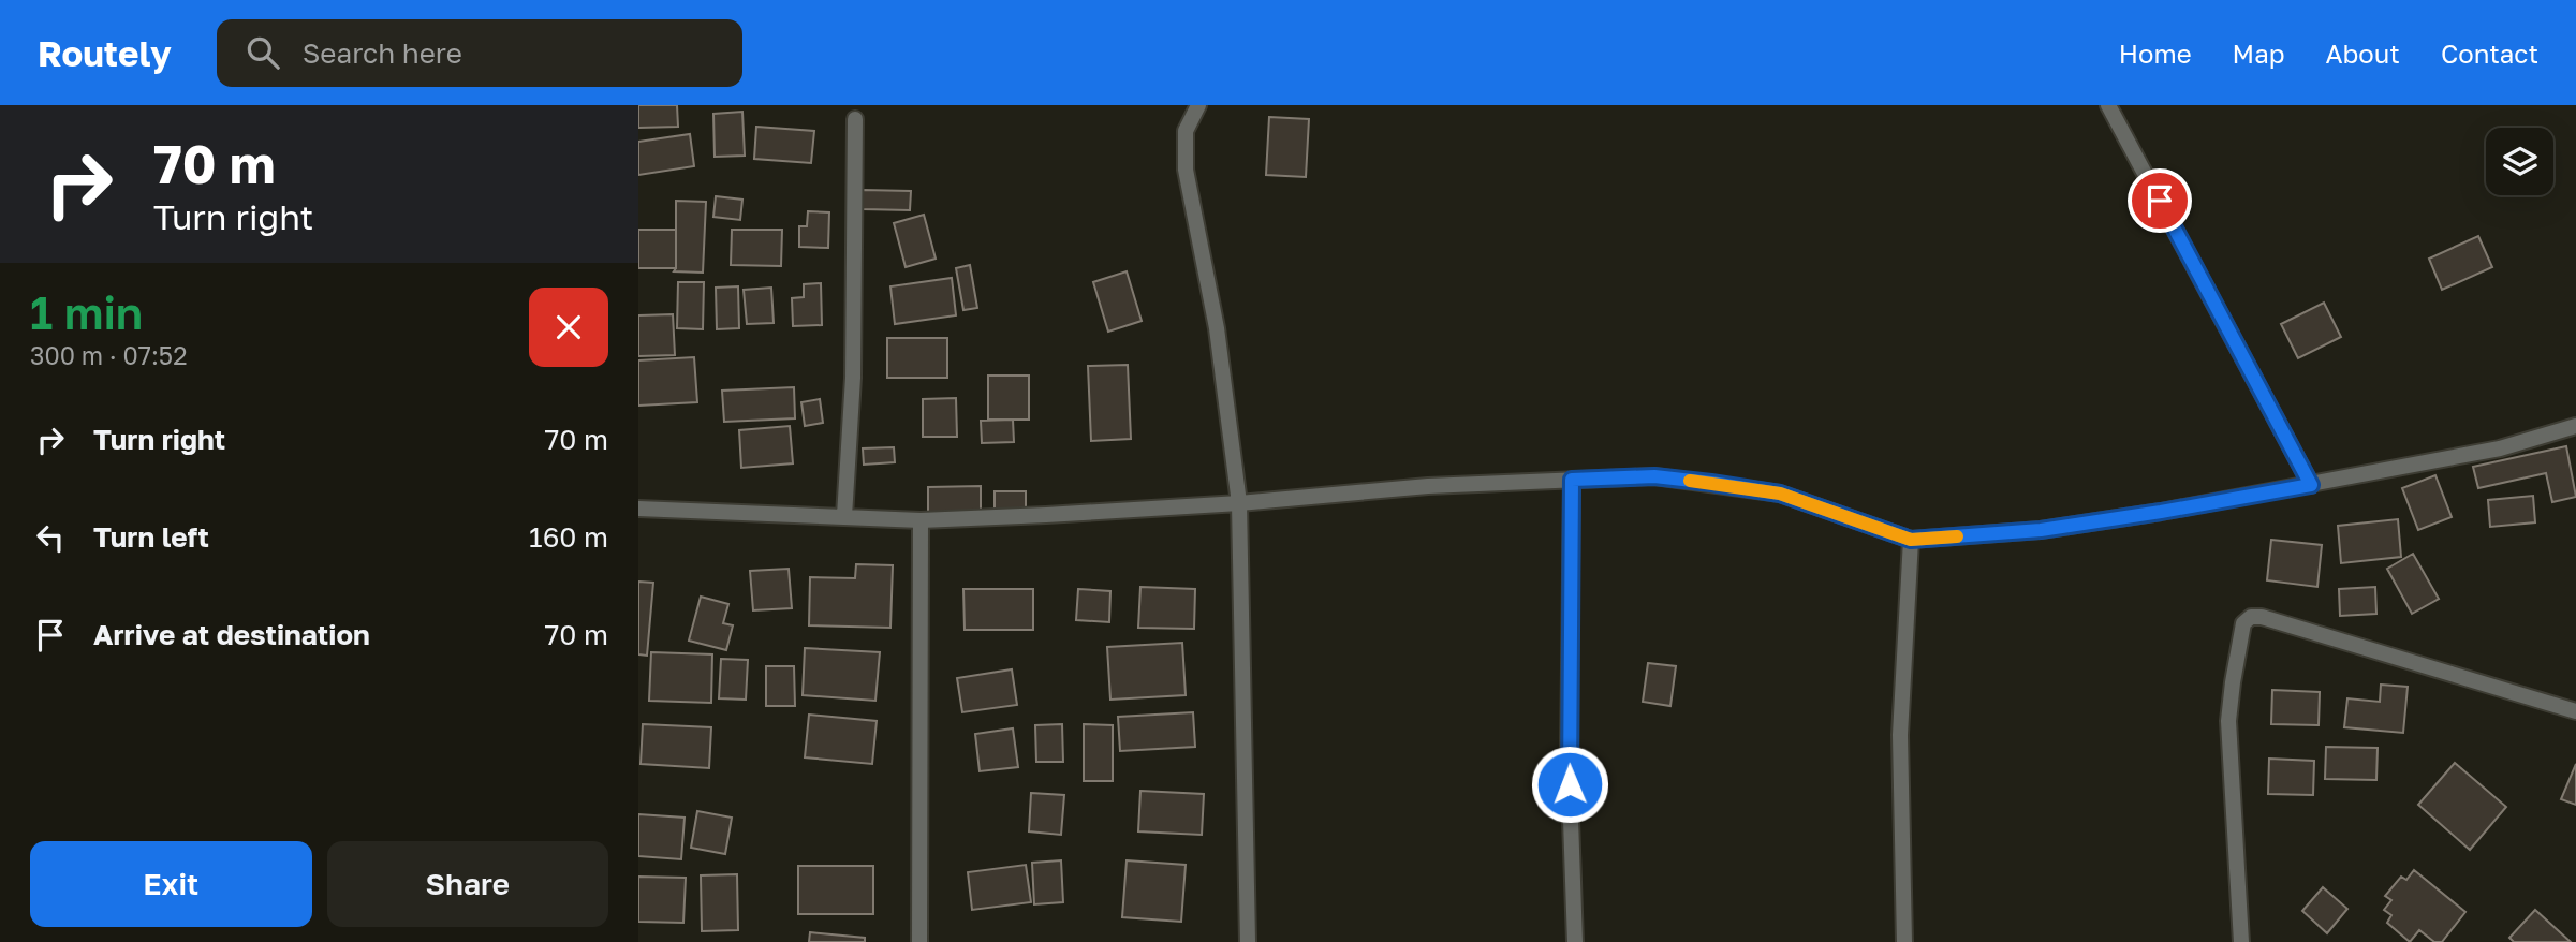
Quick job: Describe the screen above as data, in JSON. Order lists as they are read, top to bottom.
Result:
{
  "page": {
    "header": "Routely",
    "search": "Search here",
    "nav": [
      "Home",
      "Map",
      "About",
      "Contact"
    ],
    "turn": ["70 m", "Turn right"],
    "heading": ["1 min", "300 m · 07:52"],
    "list": [
      {
        "name": "Turn right",
        "value": "70 m"
      },
      {
        "name": "Turn left",
        "value": "160 m"
      },
      {
        "name": "Arrive at destination",
        "value": "70 m"
      }
    ],
    "buttons": ["Exit", "Share"]
  }
}
